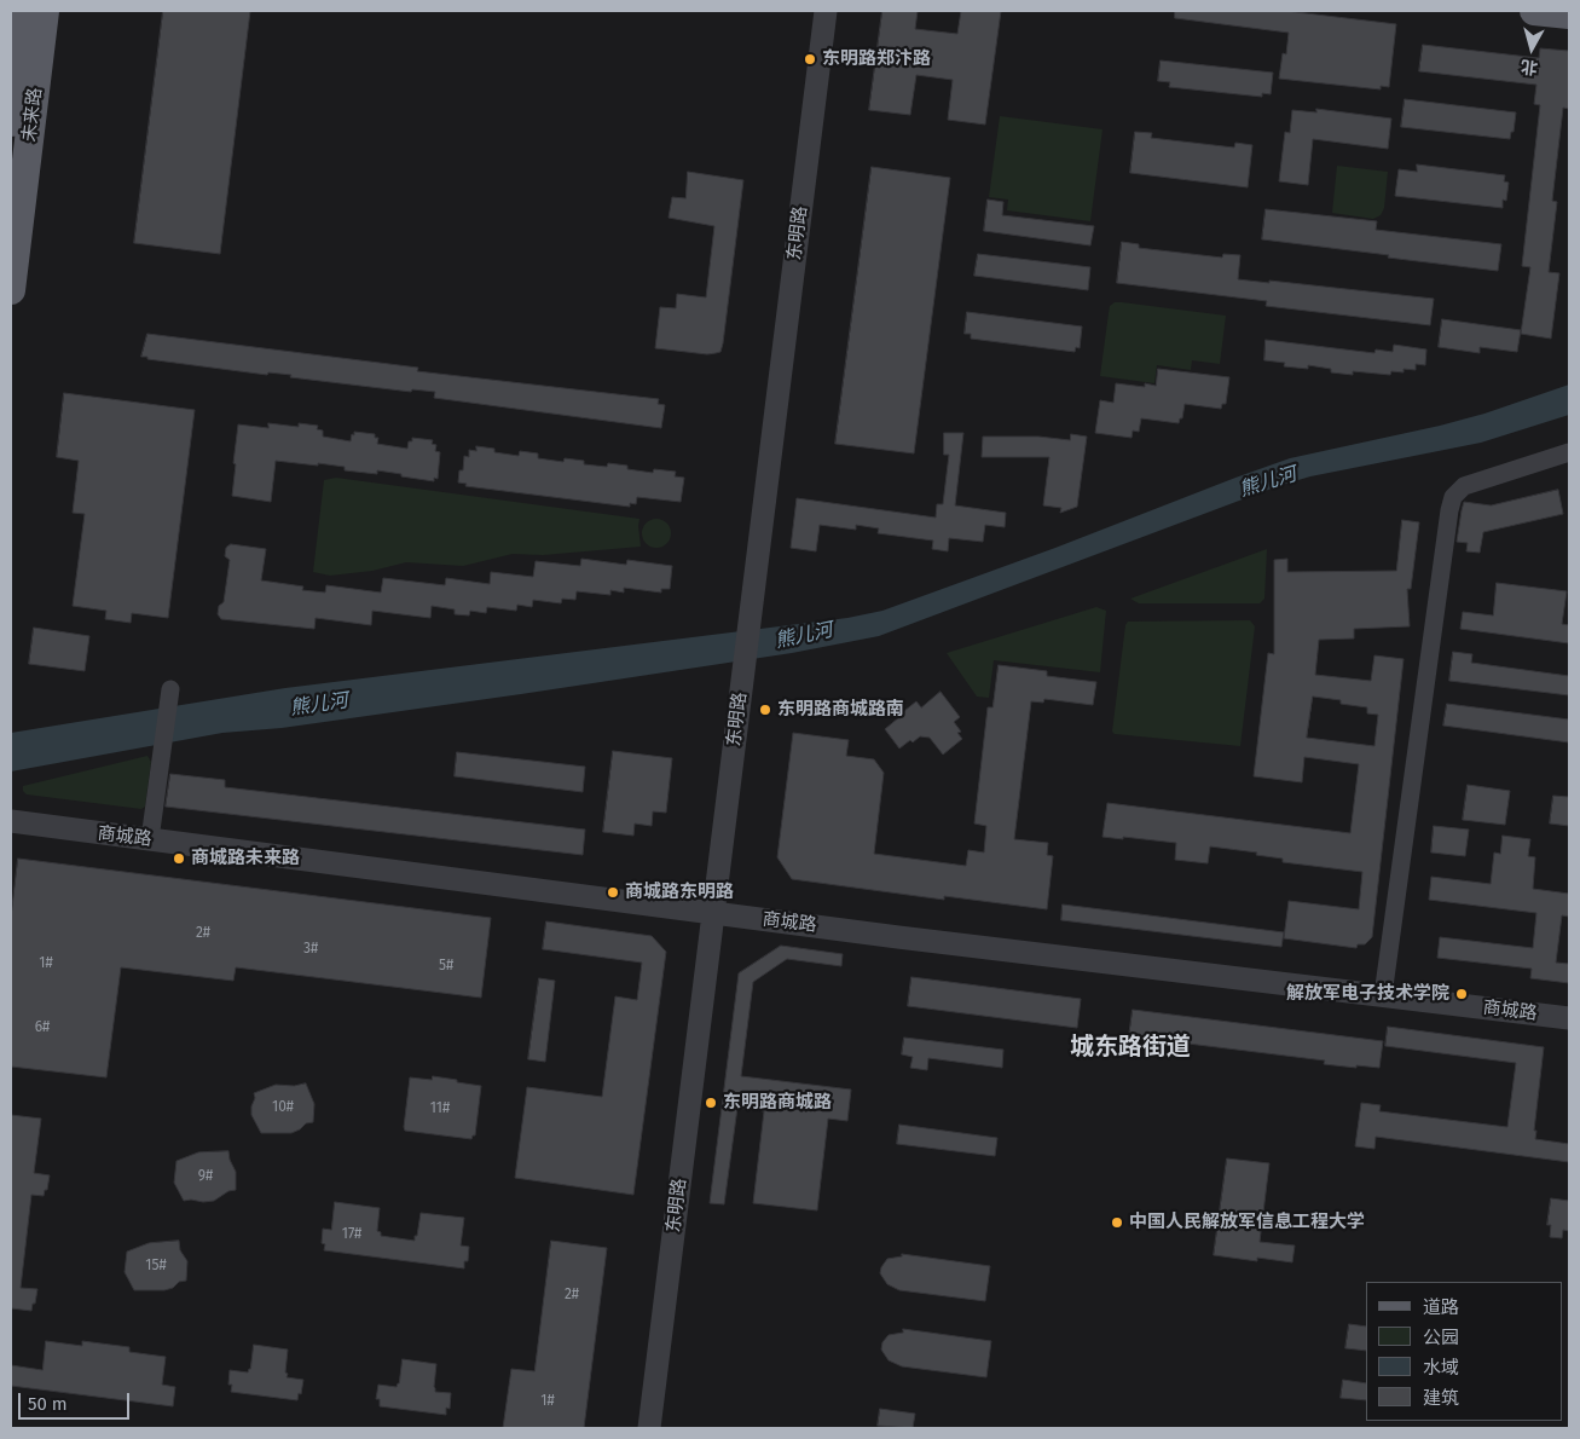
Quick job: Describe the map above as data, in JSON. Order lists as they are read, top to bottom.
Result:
{
  "streets": {
    "main road": ["未来路"],
    "street": ["东明路", "商城路"]
  },
  "crossings": [
    ["东明路", "商城路"]
  ],
  "districts": ["城东路街道"],
  "water": ["熊儿河"],
  "places": [
    "东明路郑汴路",
    "东明路商城路南",
    "商城路未来路",
    "商城路东明路",
    "解放军电子技术学院",
    "东明路商城路",
    "中国人民解放军信息工程大学"
  ],
  "house_numbers": [
    "2#",
    "3#",
    "1#",
    "5#",
    "6#",
    "10#",
    "11#",
    "9#",
    "17#",
    "15#",
    "2#",
    "1#"
  ],
  "legend": [
    "道路",
    "公园",
    "水域",
    "建筑"
  ],
  "scale_bar": "50 m",
  "north": "bottom"
}
